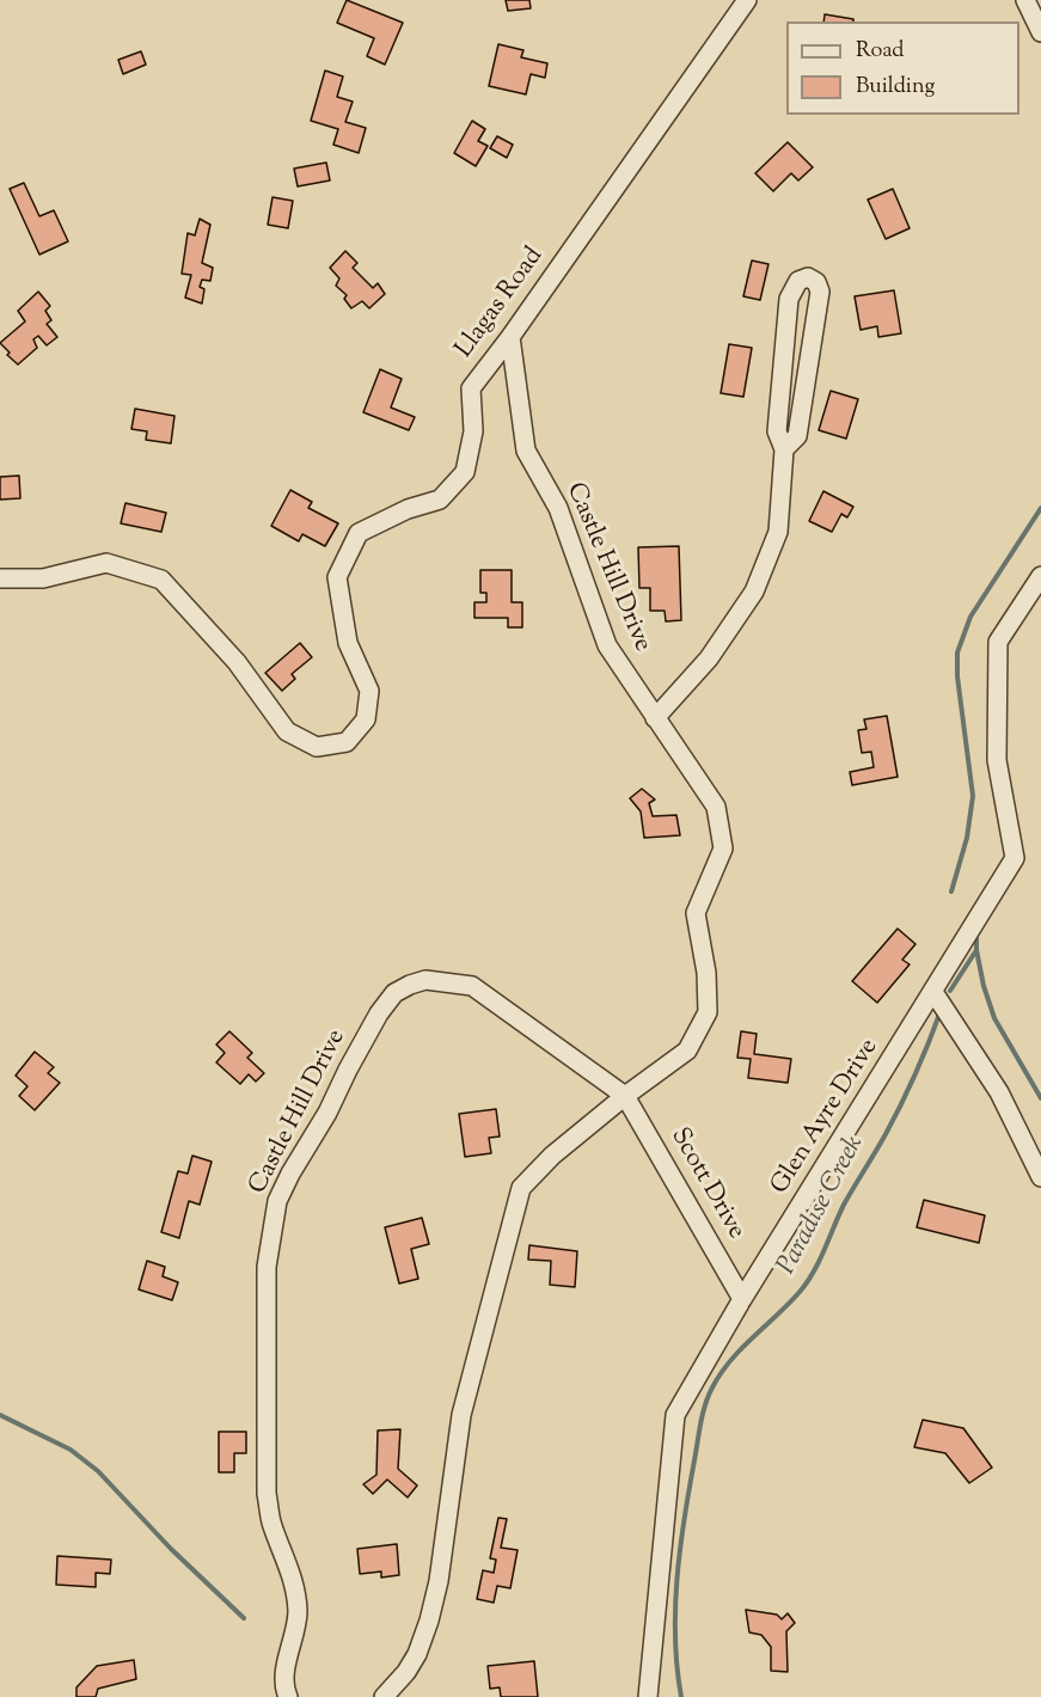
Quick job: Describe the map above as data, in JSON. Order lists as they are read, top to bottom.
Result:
{
  "streets": {
    "street": [
      "Llagas Road",
      "Castle Hill Drive",
      "Glen Ayre Drive",
      "Scott Drive"
    ]
  },
  "crossings": [
    ["Llagas Road", "Castle Hill Drive"],
    ["Castle Hill Drive", "Scott Drive"],
    ["Glen Ayre Drive", "Scott Drive"]
  ],
  "water": ["Paradise Creek"],
  "legend": ["Road", "Building"]
}
